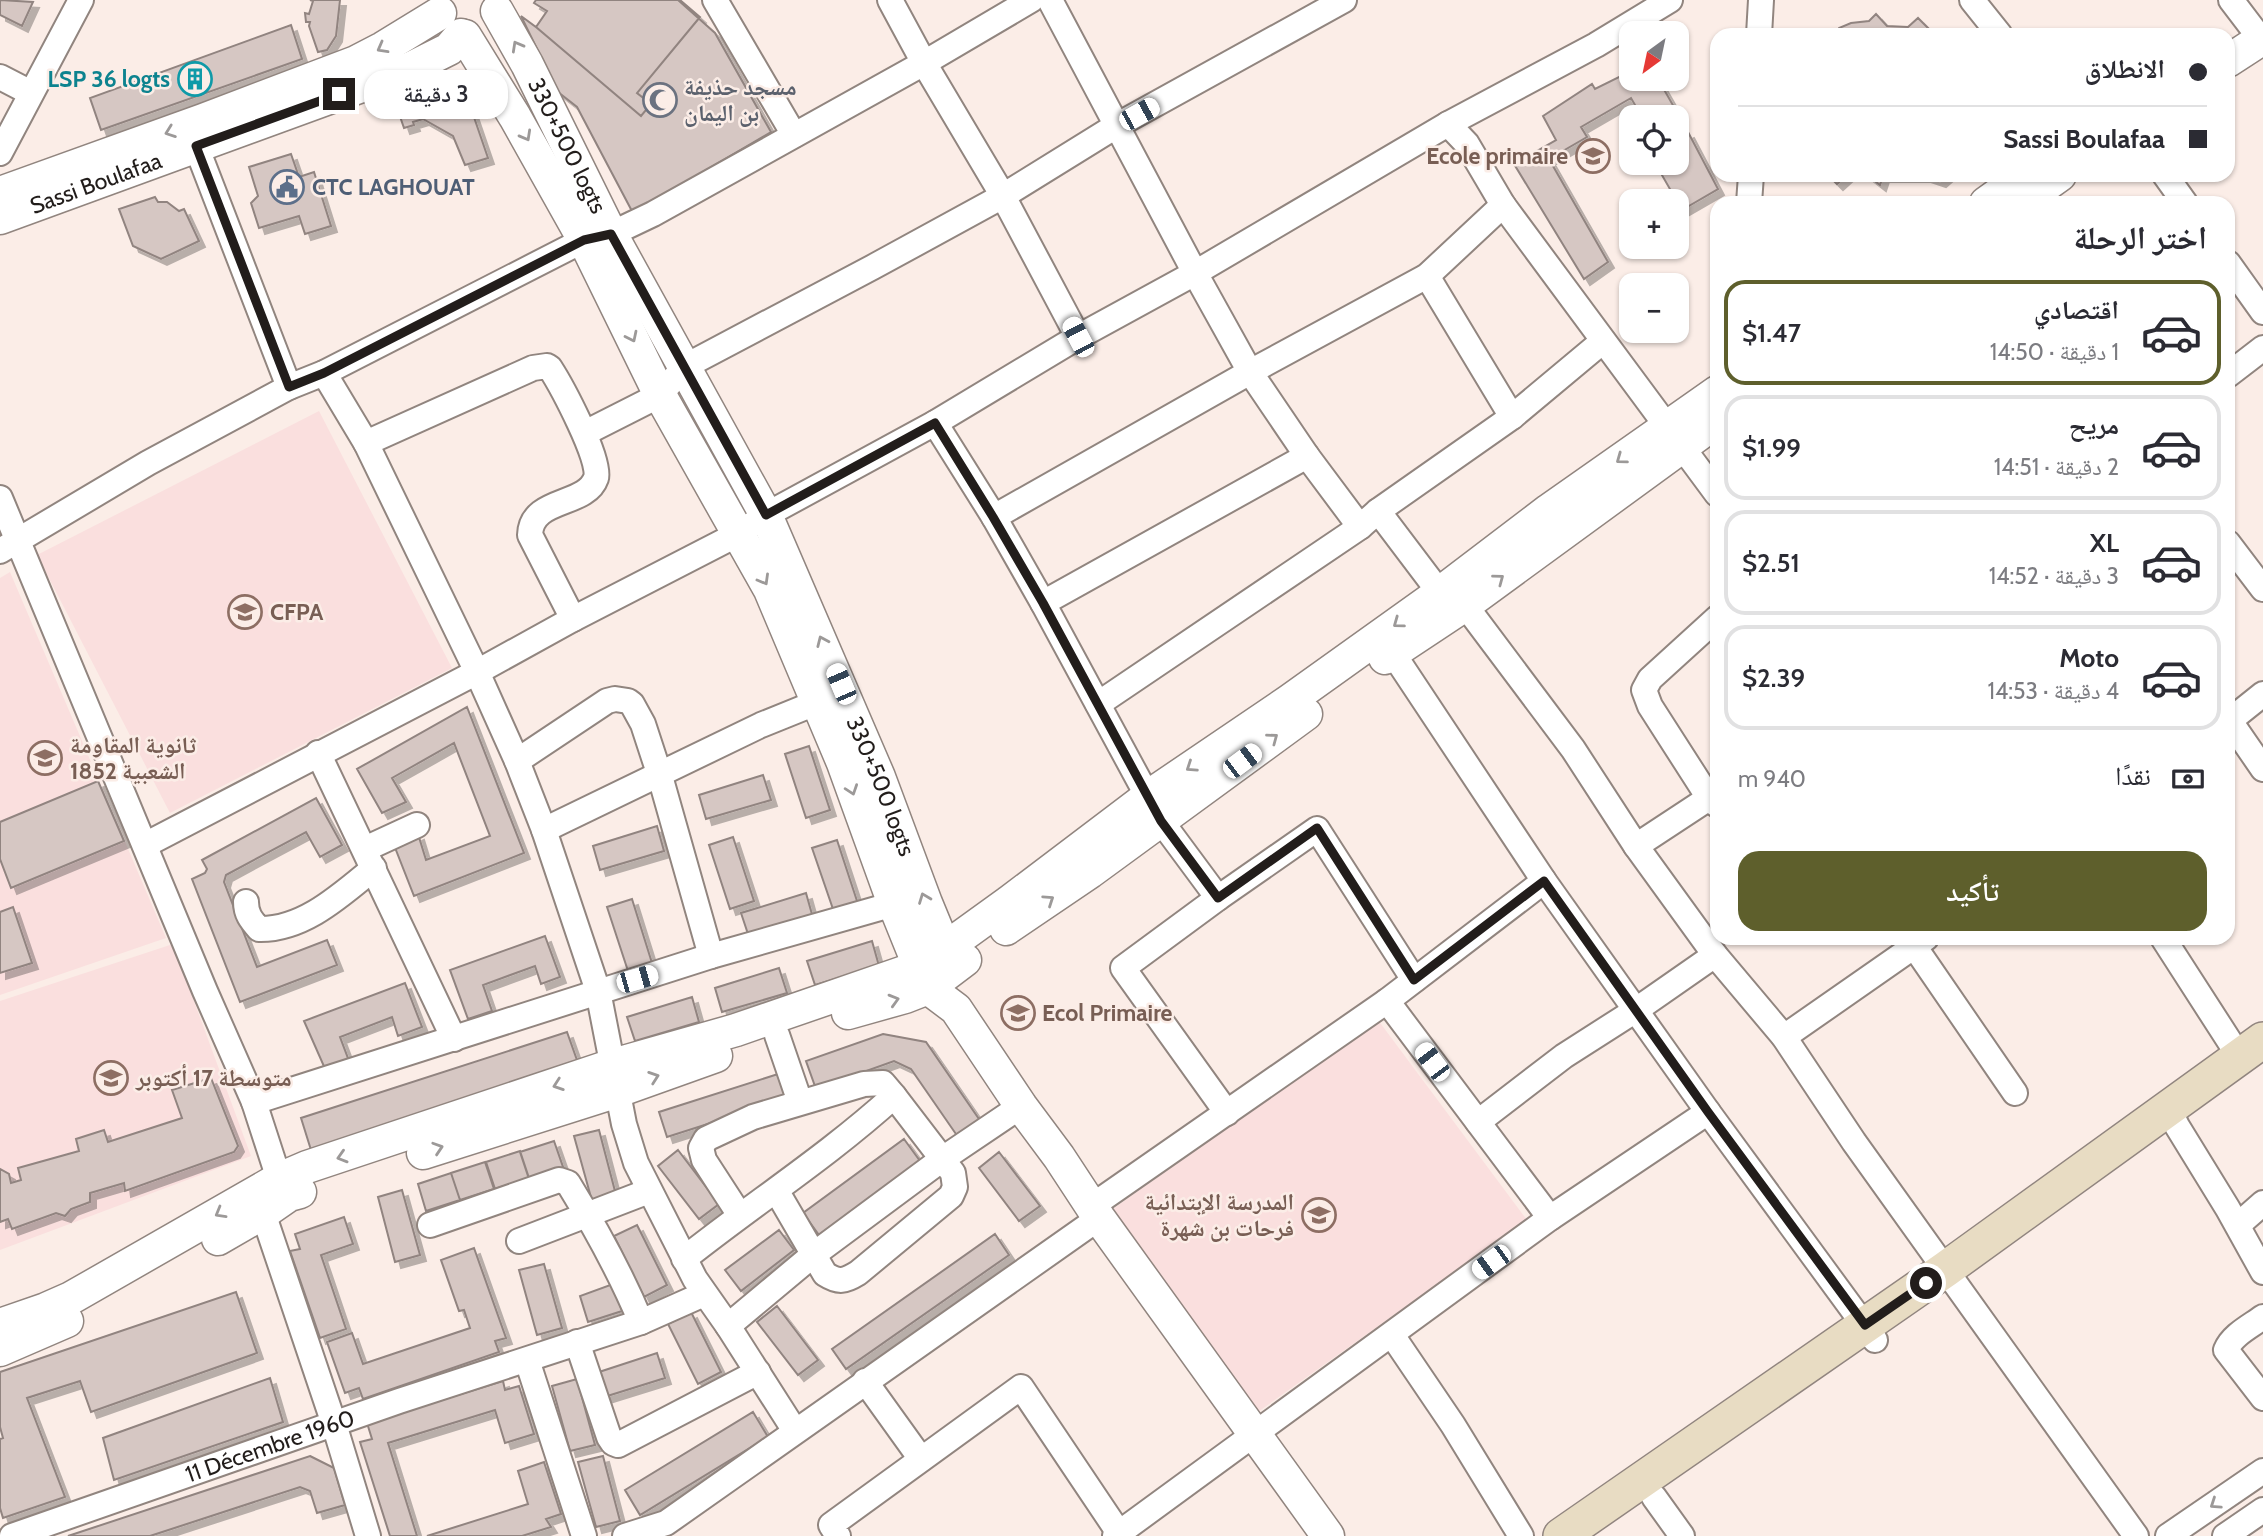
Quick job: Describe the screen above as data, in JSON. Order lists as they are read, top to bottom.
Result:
{
  "streets": {
    "street": ["330+500 logts", "Sassi Boulafaa", "11 Décembre 1960"]
  },
  "places": {
    "building": ["LSP 36 logts"],
    "mosque": ["مسجد حذيفة بن اليمان"],
    "school or university": [
      "Ecole primaire",
      "CFPA",
      "ثانوية المقاومة الشعبية 1852",
      "Ecol Primaire",
      "متوسطة 17 أكتوبر",
      "المدرسة الإبتدائية فرحات بن شهرة"
    ],
    "public building": ["CTC LAGHOUAT"]
  },
  "north": "bottom left",
  "page": {
    "map_buttons": ["+", "−"],
    "banner": ["الانطلاق", "Sassi Boulafaa"],
    "bubble": "3 دقيقة",
    "heading": "اختر الرحلة",
    "list": [
      {
        "name": "اقتصادي",
        "note": "1 دقيقة · 14:50",
        "value": "$1.47"
      },
      {
        "name": "مريح",
        "note": "2 دقيقة · 14:51",
        "value": "$1.99"
      },
      {
        "name": "XL",
        "note": "3 دقيقة · 14:52",
        "value": "$2.51"
      },
      {
        "name": "Moto",
        "note": "4 دقيقة · 14:53",
        "value": "$2.39"
      }
    ],
    "pay": ["نقدًا", "940 m"],
    "buttons": "تأكيد"
  }
}
